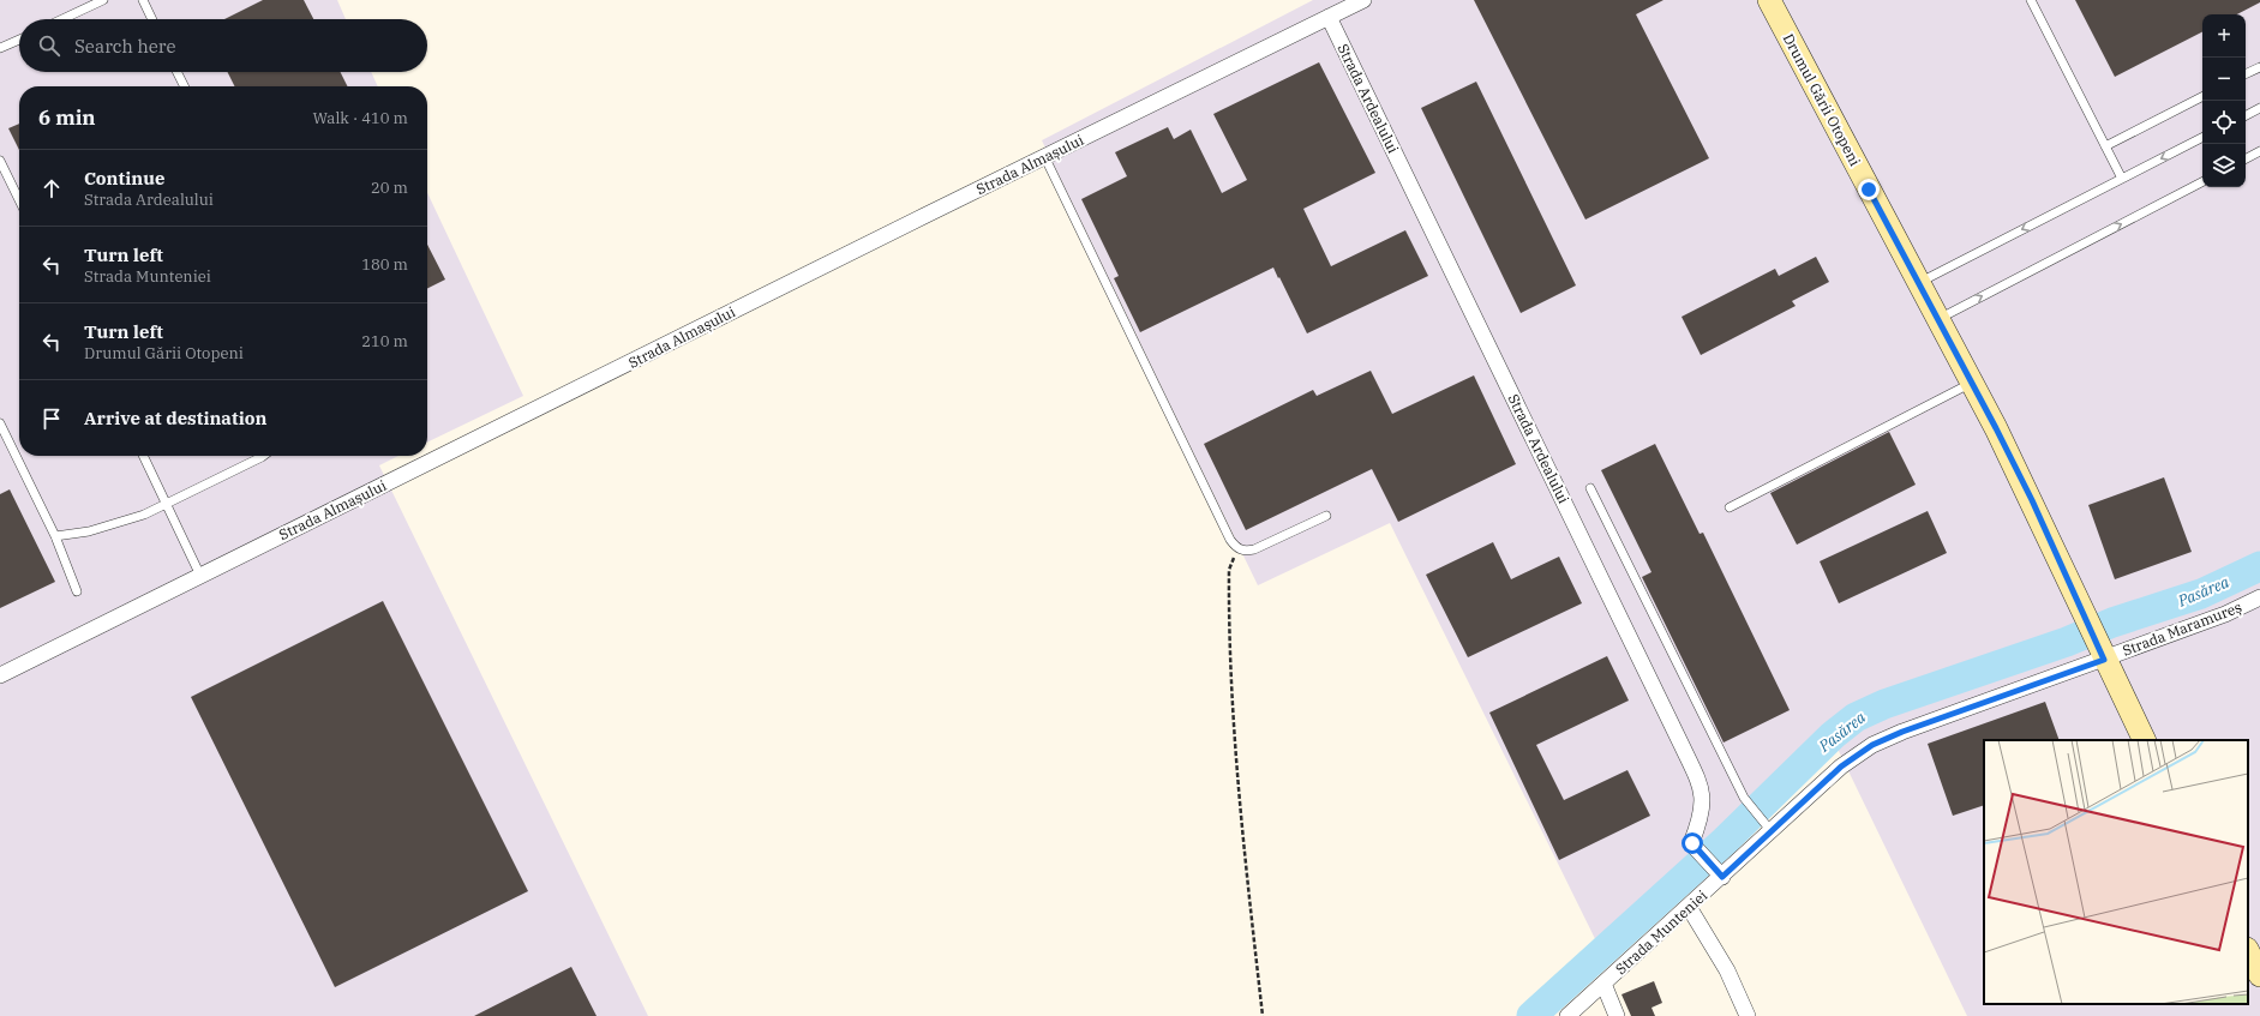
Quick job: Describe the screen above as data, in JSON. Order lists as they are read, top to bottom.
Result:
{
  "streets": {
    "main road": ["Drumul Gării Otopeni"],
    "street": [
      "Strada Ardealului",
      "Strada Almașului",
      "Strada Maramureș",
      "Strada Munteniei"
    ]
  },
  "crossings": [
    ["Strada Ardealului", "Strada Almașului"],
    ["Strada Ardealului", "Strada Munteniei"],
    ["Drumul Gării Otopeni", "Strada Maramureș"],
    ["Drumul Gării Otopeni", "Strada Munteniei"],
    ["Strada Maramureș", "Strada Munteniei"]
  ],
  "water": ["Pasărea"],
  "page": {
    "map_buttons": ["+", "−"],
    "search": "Search here",
    "heading": ["6 min", "Walk · 410 m"],
    "list": [
      ["Continue", "Strada Ardealului", "20 m"],
      ["Turn left", "Strada Munteniei", "180 m"],
      ["Turn left", "Drumul Gării Otopeni", "210 m"],
      "Arrive at destination"
    ]
  }
}
